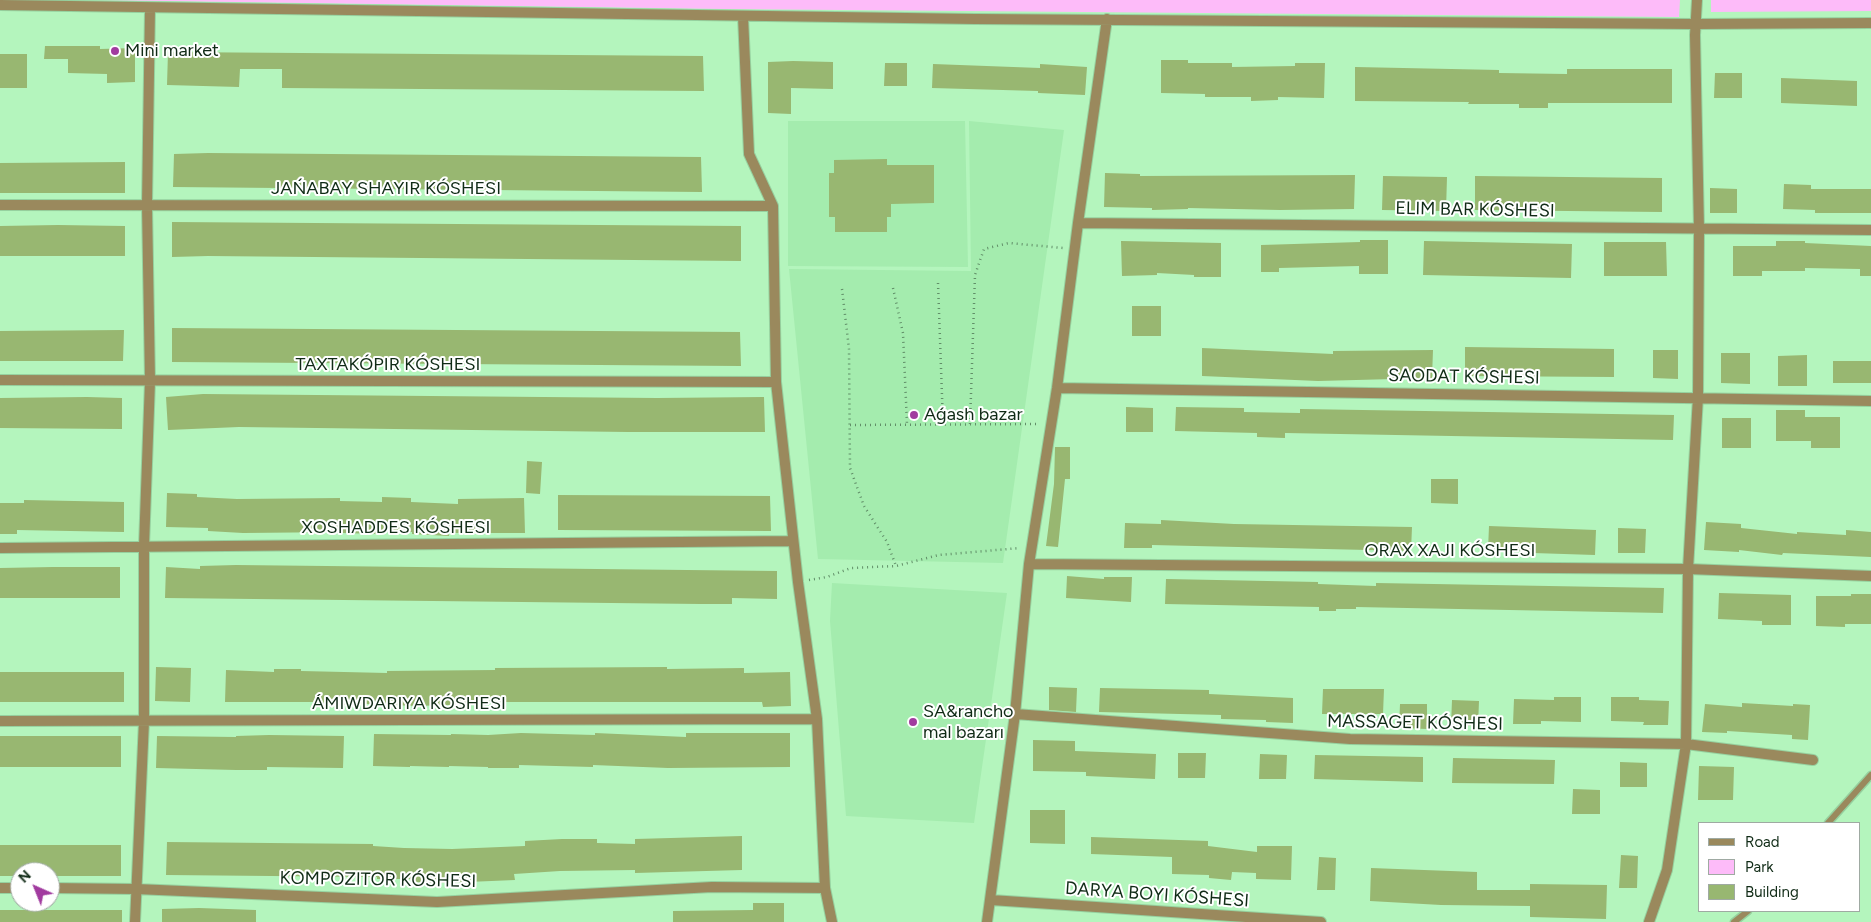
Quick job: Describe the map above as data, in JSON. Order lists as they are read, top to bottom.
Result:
{
  "streets": {
    "street": [
      "ELIM BAR KÓSHESI",
      "TAXTAKÓPIR KÓSHESI",
      "SAODAT KÓSHESI",
      "XOSHADDES KÓSHESI",
      "MASSAGET KÓSHESI",
      "KOMPOZITOR KÓSHESI"
    ]
  },
  "places": ["Mini market", "Aǵash bazar", "SA&rancho mal bazarı"],
  "legend": ["Road", "Park", "Building"],
  "north": "top left"
}
